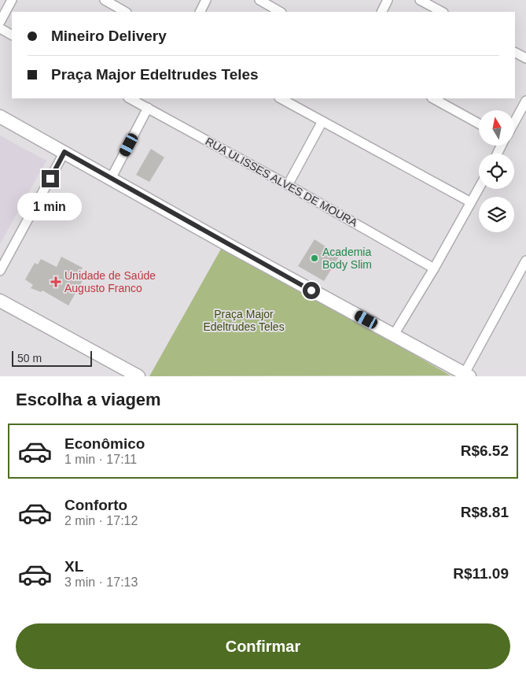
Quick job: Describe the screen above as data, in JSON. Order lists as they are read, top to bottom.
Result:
{
  "streets": {
    "street": ["RUA ULISSES ALVES DE MOURA"]
  },
  "parks": ["Praça Major Edeltrudes Teles"],
  "places": {
    "other": ["Academia Body Slim"],
    "health": ["Unidade de Saúde Augusto Franco"]
  },
  "scale_bar": "50 m",
  "north": "top",
  "page": {
    "banner": ["Mineiro Delivery", "Praça Major Edeltrudes Teles"],
    "bubble": "1 min",
    "scale": "50 m",
    "heading": "Escolha a viagem",
    "list": [
      {
        "name": "Econômico",
        "note": "1 min · 17:11",
        "value": "R$6.52"
      },
      {
        "name": "Conforto",
        "note": "2 min · 17:12",
        "value": "R$8.81"
      },
      {
        "name": "XL",
        "note": "3 min · 17:13",
        "value": "R$11.09"
      }
    ],
    "buttons": "Confirmar"
  }
}
